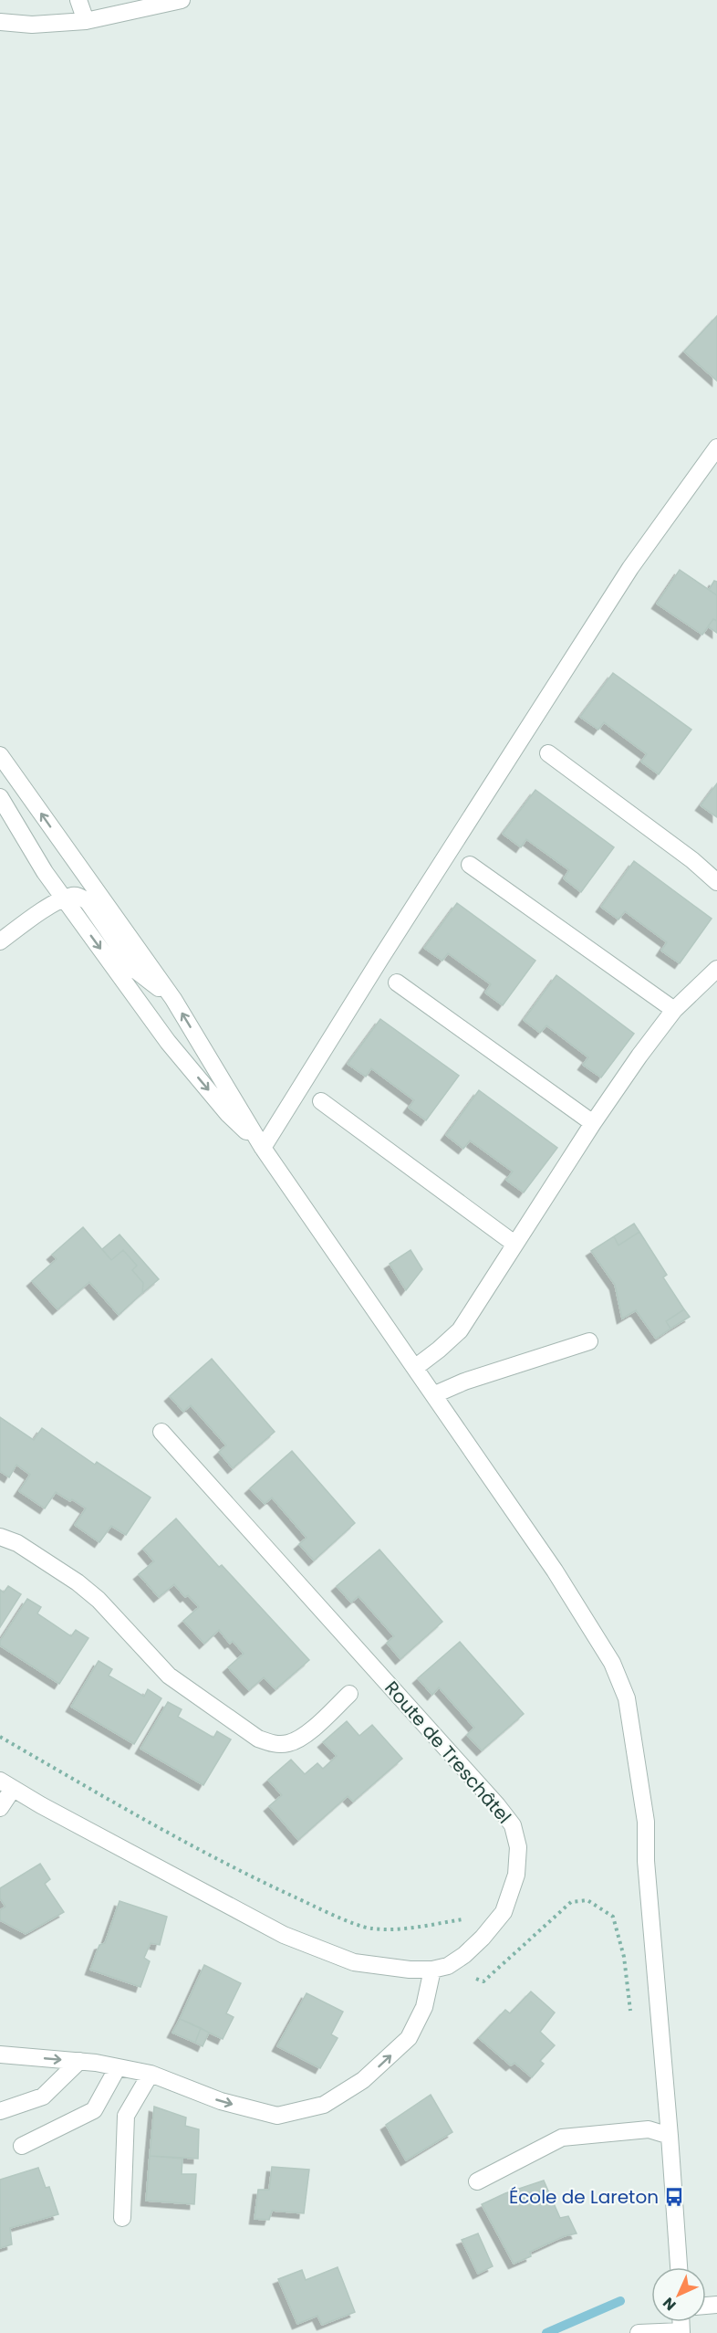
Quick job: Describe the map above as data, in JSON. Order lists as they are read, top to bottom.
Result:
{
  "streets": {
    "street": ["Route de Treschâtel"]
  },
  "places": {
    "bus stop": ["École de Lareton"]
  },
  "north": "bottom left"
}
